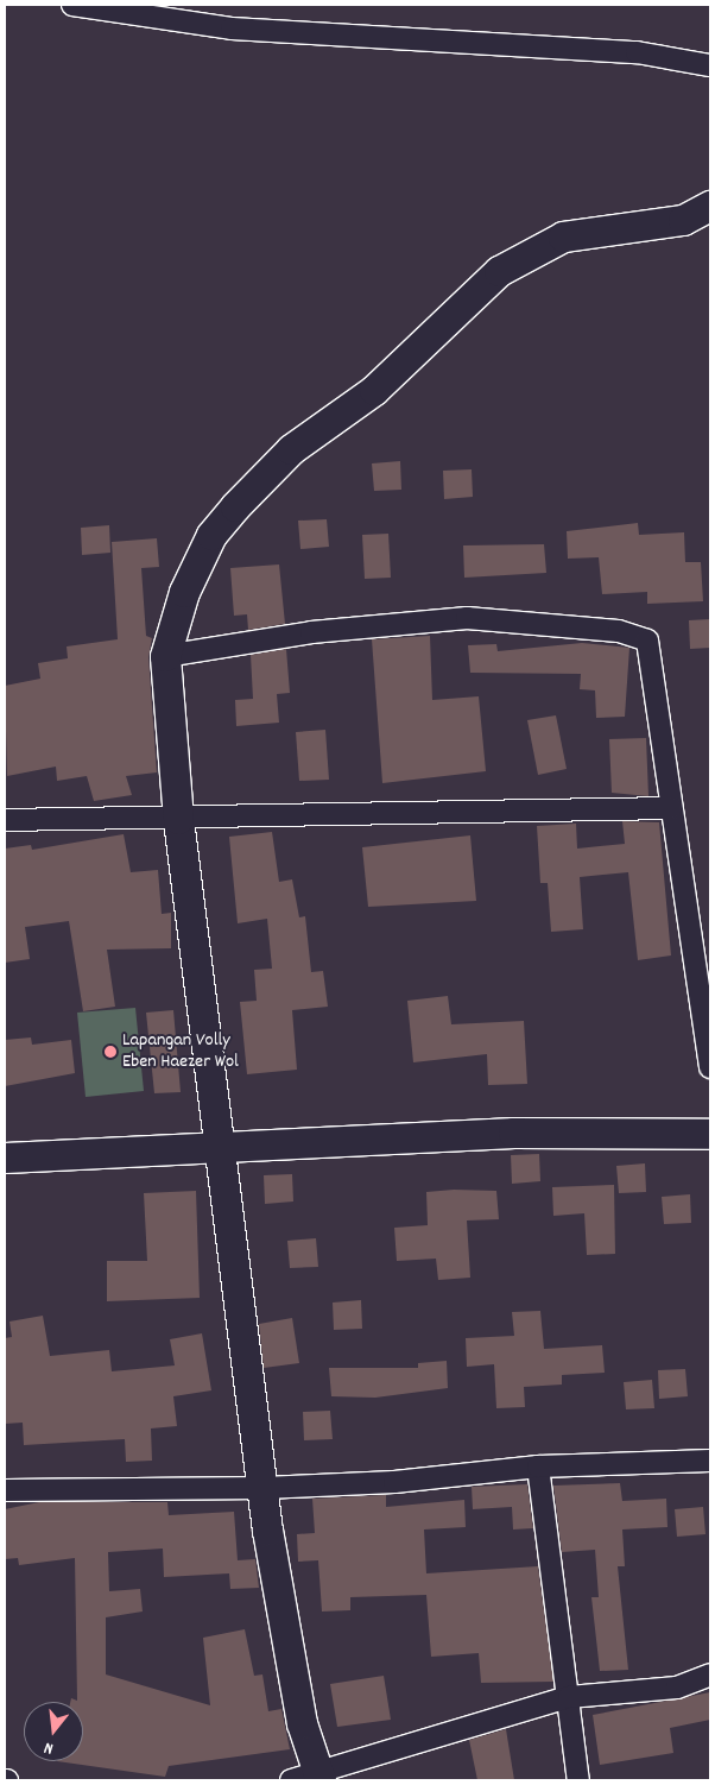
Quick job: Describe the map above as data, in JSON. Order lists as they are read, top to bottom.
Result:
{
  "places": ["Lapangan Volly Eben Haezer Wol"],
  "north": "bottom"
}
